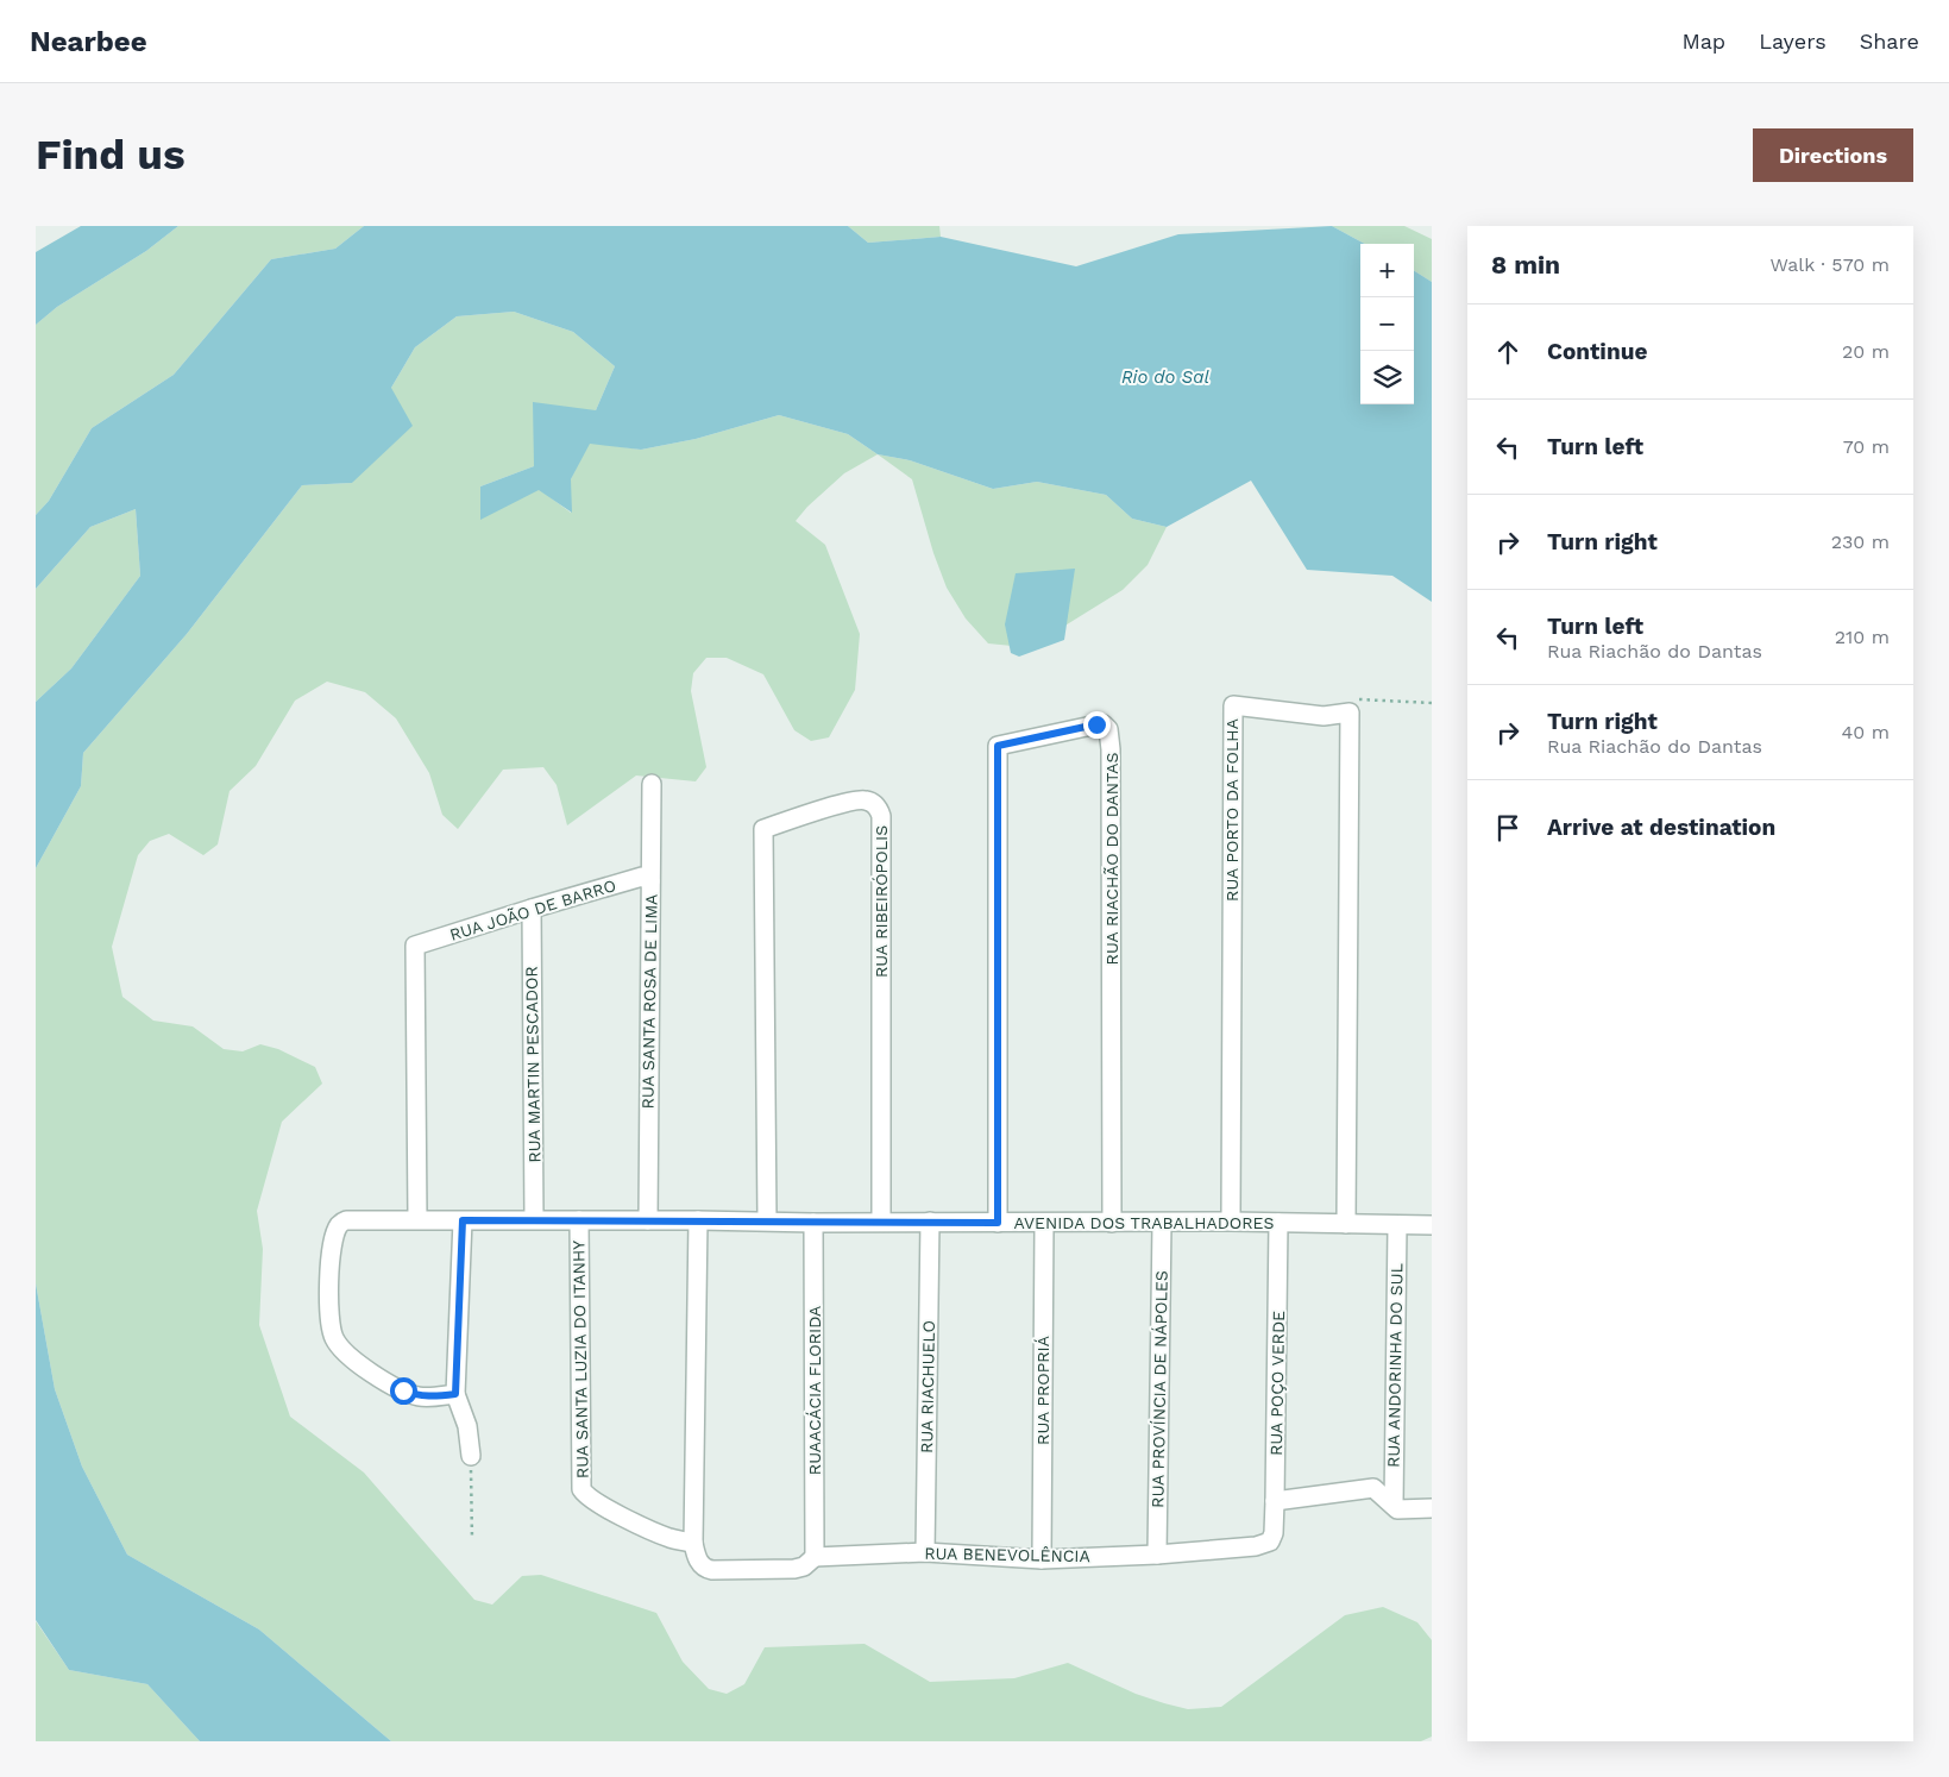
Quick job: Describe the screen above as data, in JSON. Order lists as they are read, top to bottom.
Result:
{
  "streets": {
    "street": [
      "RUA PORTO DA FOLHA",
      "RUA RIACHÃO DO DANTAS",
      "RUA RIBEIRÓPOLIS",
      "RUA JOÃO DE BARRO",
      "RUA SANTA ROSA DE LIMA",
      "RUA MARTIN PESCADOR",
      "AVENIDA DOS TRABALHADORES",
      "RUA SANTA LUZIA DO ITANHY",
      "RUA ANDORINHA DO SUL",
      "RUA POÇO VERDE",
      "RUA RIACHUELO",
      "RUA PROVÍNCIA DE NÁPOLES",
      "RUAACÁCIA FLORIDA",
      "RUA PROPRIÁ",
      "RUA BENEVOLÊNCIA"
    ]
  },
  "crossings": [
    ["RUA PORTO DA FOLHA", "AVENIDA DOS TRABALHADORES"],
    ["RUA RIACHÃO DO DANTAS", "AVENIDA DOS TRABALHADORES"],
    ["RUA RIBEIRÓPOLIS", "AVENIDA DOS TRABALHADORES"],
    ["RUA JOÃO DE BARRO", "RUA SANTA ROSA DE LIMA"],
    ["RUA JOÃO DE BARRO", "RUA MARTIN PESCADOR"],
    ["RUA JOÃO DE BARRO", "AVENIDA DOS TRABALHADORES"],
    ["RUA SANTA ROSA DE LIMA", "AVENIDA DOS TRABALHADORES"],
    ["RUA MARTIN PESCADOR", "AVENIDA DOS TRABALHADORES"],
    ["AVENIDA DOS TRABALHADORES", "RUA SANTA LUZIA DO ITANHY"],
    ["AVENIDA DOS TRABALHADORES", "RUA ANDORINHA DO SUL"],
    ["AVENIDA DOS TRABALHADORES", "RUA POÇO VERDE"],
    ["AVENIDA DOS TRABALHADORES", "RUA RIACHUELO"],
    ["AVENIDA DOS TRABALHADORES", "RUA PROVÍNCIA DE NÁPOLES"],
    ["AVENIDA DOS TRABALHADORES", "RUAACÁCIA FLORIDA"],
    ["AVENIDA DOS TRABALHADORES", "RUA PROPRIÁ"],
    ["RUA POÇO VERDE", "RUA BENEVOLÊNCIA"],
    ["RUA RIACHUELO", "RUA BENEVOLÊNCIA"],
    ["RUA PROVÍNCIA DE NÁPOLES", "RUA BENEVOLÊNCIA"],
    ["RUAACÁCIA FLORIDA", "RUA BENEVOLÊNCIA"],
    ["RUA PROPRIÁ", "RUA BENEVOLÊNCIA"]
  ],
  "water": ["Rio do Sal"],
  "page": {
    "header": "Nearbee",
    "nav": ["Map", "Layers", "Share"],
    "buttons": "Directions",
    "title": "Find us",
    "heading": ["8 min", "Walk · 570 m"],
    "map_buttons": ["+", "−"],
    "list": [
      ["Continue", "20 m"],
      ["Turn left", "70 m"],
      ["Turn right", "230 m"],
      ["Turn left", "Rua Riachão do Dantas", "210 m"],
      ["Turn right", "Rua Riachão do Dantas", "40 m"],
      "Arrive at destination"
    ]
  }
}
